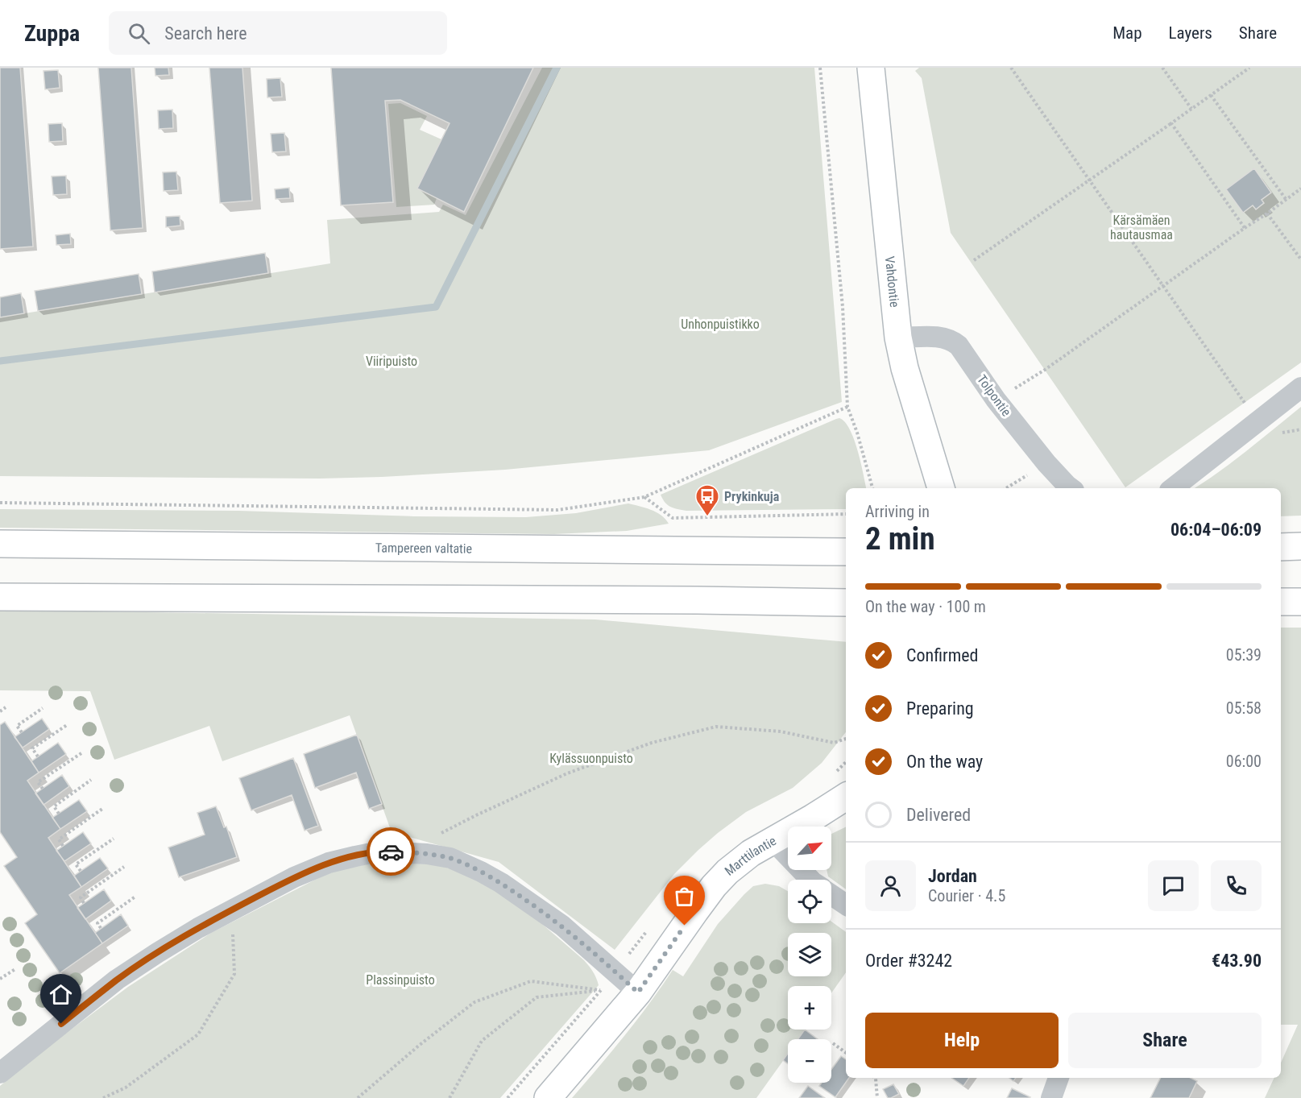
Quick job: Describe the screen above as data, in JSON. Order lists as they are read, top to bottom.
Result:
{
  "streets": {
    "main road": ["Vahdontie", "Tampereen valtatie", "Marttilantie"],
    "street": ["Tolpontie"]
  },
  "crossings": [
    ["Vahdontie", "Tolpontie"]
  ],
  "parks": [
    "Kärsämäen hautausmaa",
    "Unhonpuistikko",
    "Viiripuisto",
    "Kylässuonpuisto",
    "Plassinpuisto"
  ],
  "places": {
    "bus stop": ["Prykinkuja"]
  },
  "north": "top right",
  "page": {
    "header": "Zuppa",
    "search": "Search here",
    "nav": ["Map", "Layers", "Share"],
    "heading": ["2 min", "Arriving in", "06:04–06:09"],
    "panel": [
      "Jordan",
      "Courier · 4.5",
      "Order #3242",
      "€43.90"
    ],
    "bar": "On the way · 100 m",
    "list": [
      ["Confirmed", "05:39"],
      ["Preparing", "05:58"],
      ["On the way", "06:00"],
      "Delivered"
    ],
    "map_buttons": ["+", "−"],
    "buttons": ["Help", "Share"]
  }
}
